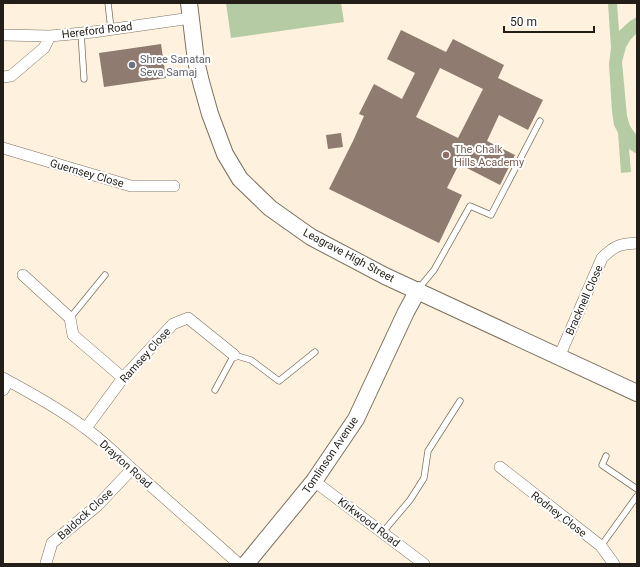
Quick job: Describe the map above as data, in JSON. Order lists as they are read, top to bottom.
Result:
{
  "streets": {
    "street": [
      "Hereford Road",
      "Guernsey Close",
      "Leagrave High Street",
      "Bracknell Close",
      "Ramsey Close",
      "Tomlinson Avenue",
      "Drayton Road",
      "Baldock Close",
      "Rodney Close",
      "Kirkwood Road"
    ]
  },
  "crossings": [
    ["Hereford Road", "Leagrave High Street"],
    ["Leagrave High Street", "Bracknell Close"],
    ["Leagrave High Street", "Tomlinson Avenue"],
    ["Ramsey Close", "Drayton Road"],
    ["Tomlinson Avenue", "Kirkwood Road"],
    ["Drayton Road", "Baldock Close"]
  ],
  "places": ["Shree Sanatan Seva Samaj", "The Chalk Hills Academy"],
  "scale_bar": "50 m"
}
